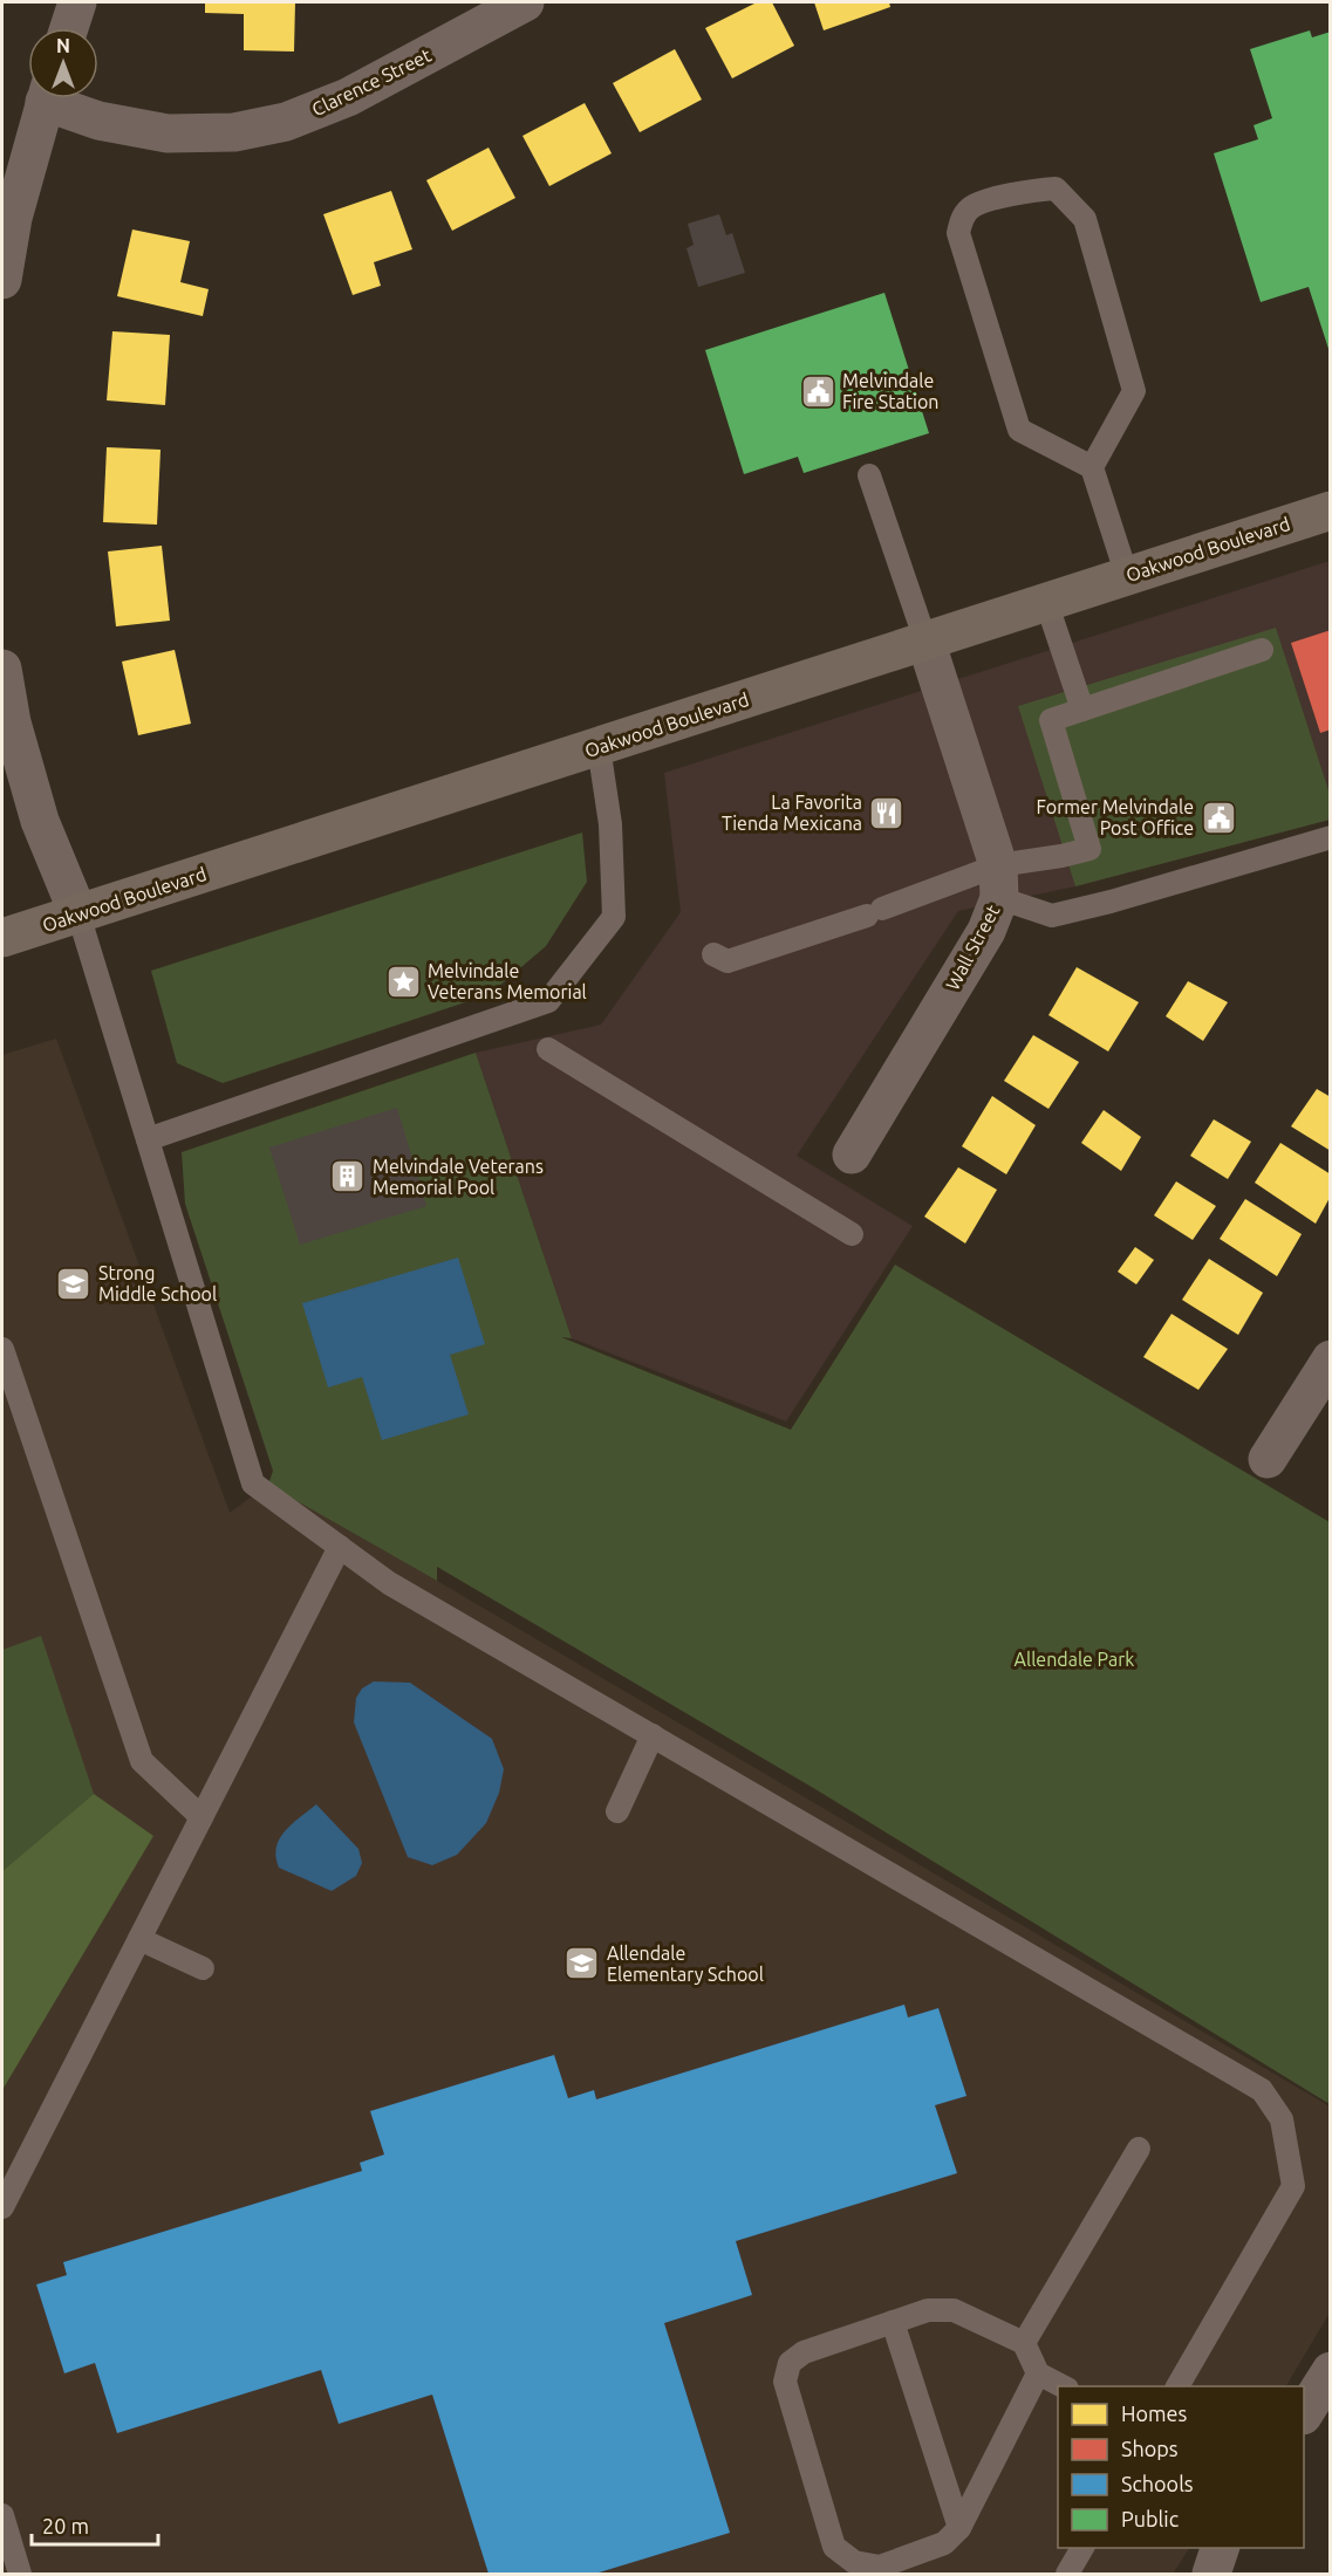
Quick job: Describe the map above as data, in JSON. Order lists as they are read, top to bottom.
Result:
{
  "streets": {
    "main road": ["Oakwood Boulevard"],
    "street": ["Clarence Street", "Wall Street"]
  },
  "parks": ["Allendale Park"],
  "places": {
    "public building": ["Melvindale Fire Station", "Former Melvindale Post Office"],
    "restaurant": ["La Favorita Tienda Mexicana"],
    "place": ["Melvindale Veterans Memorial"],
    "building": ["Melvindale Veterans Memorial Pool"],
    "school or university": ["Strong Middle School", "Allendale Elementary School"]
  },
  "legend": [
    "Homes",
    "Shops",
    "Schools",
    "Public"
  ],
  "scale_bar": "20 m",
  "north": "top"
}
